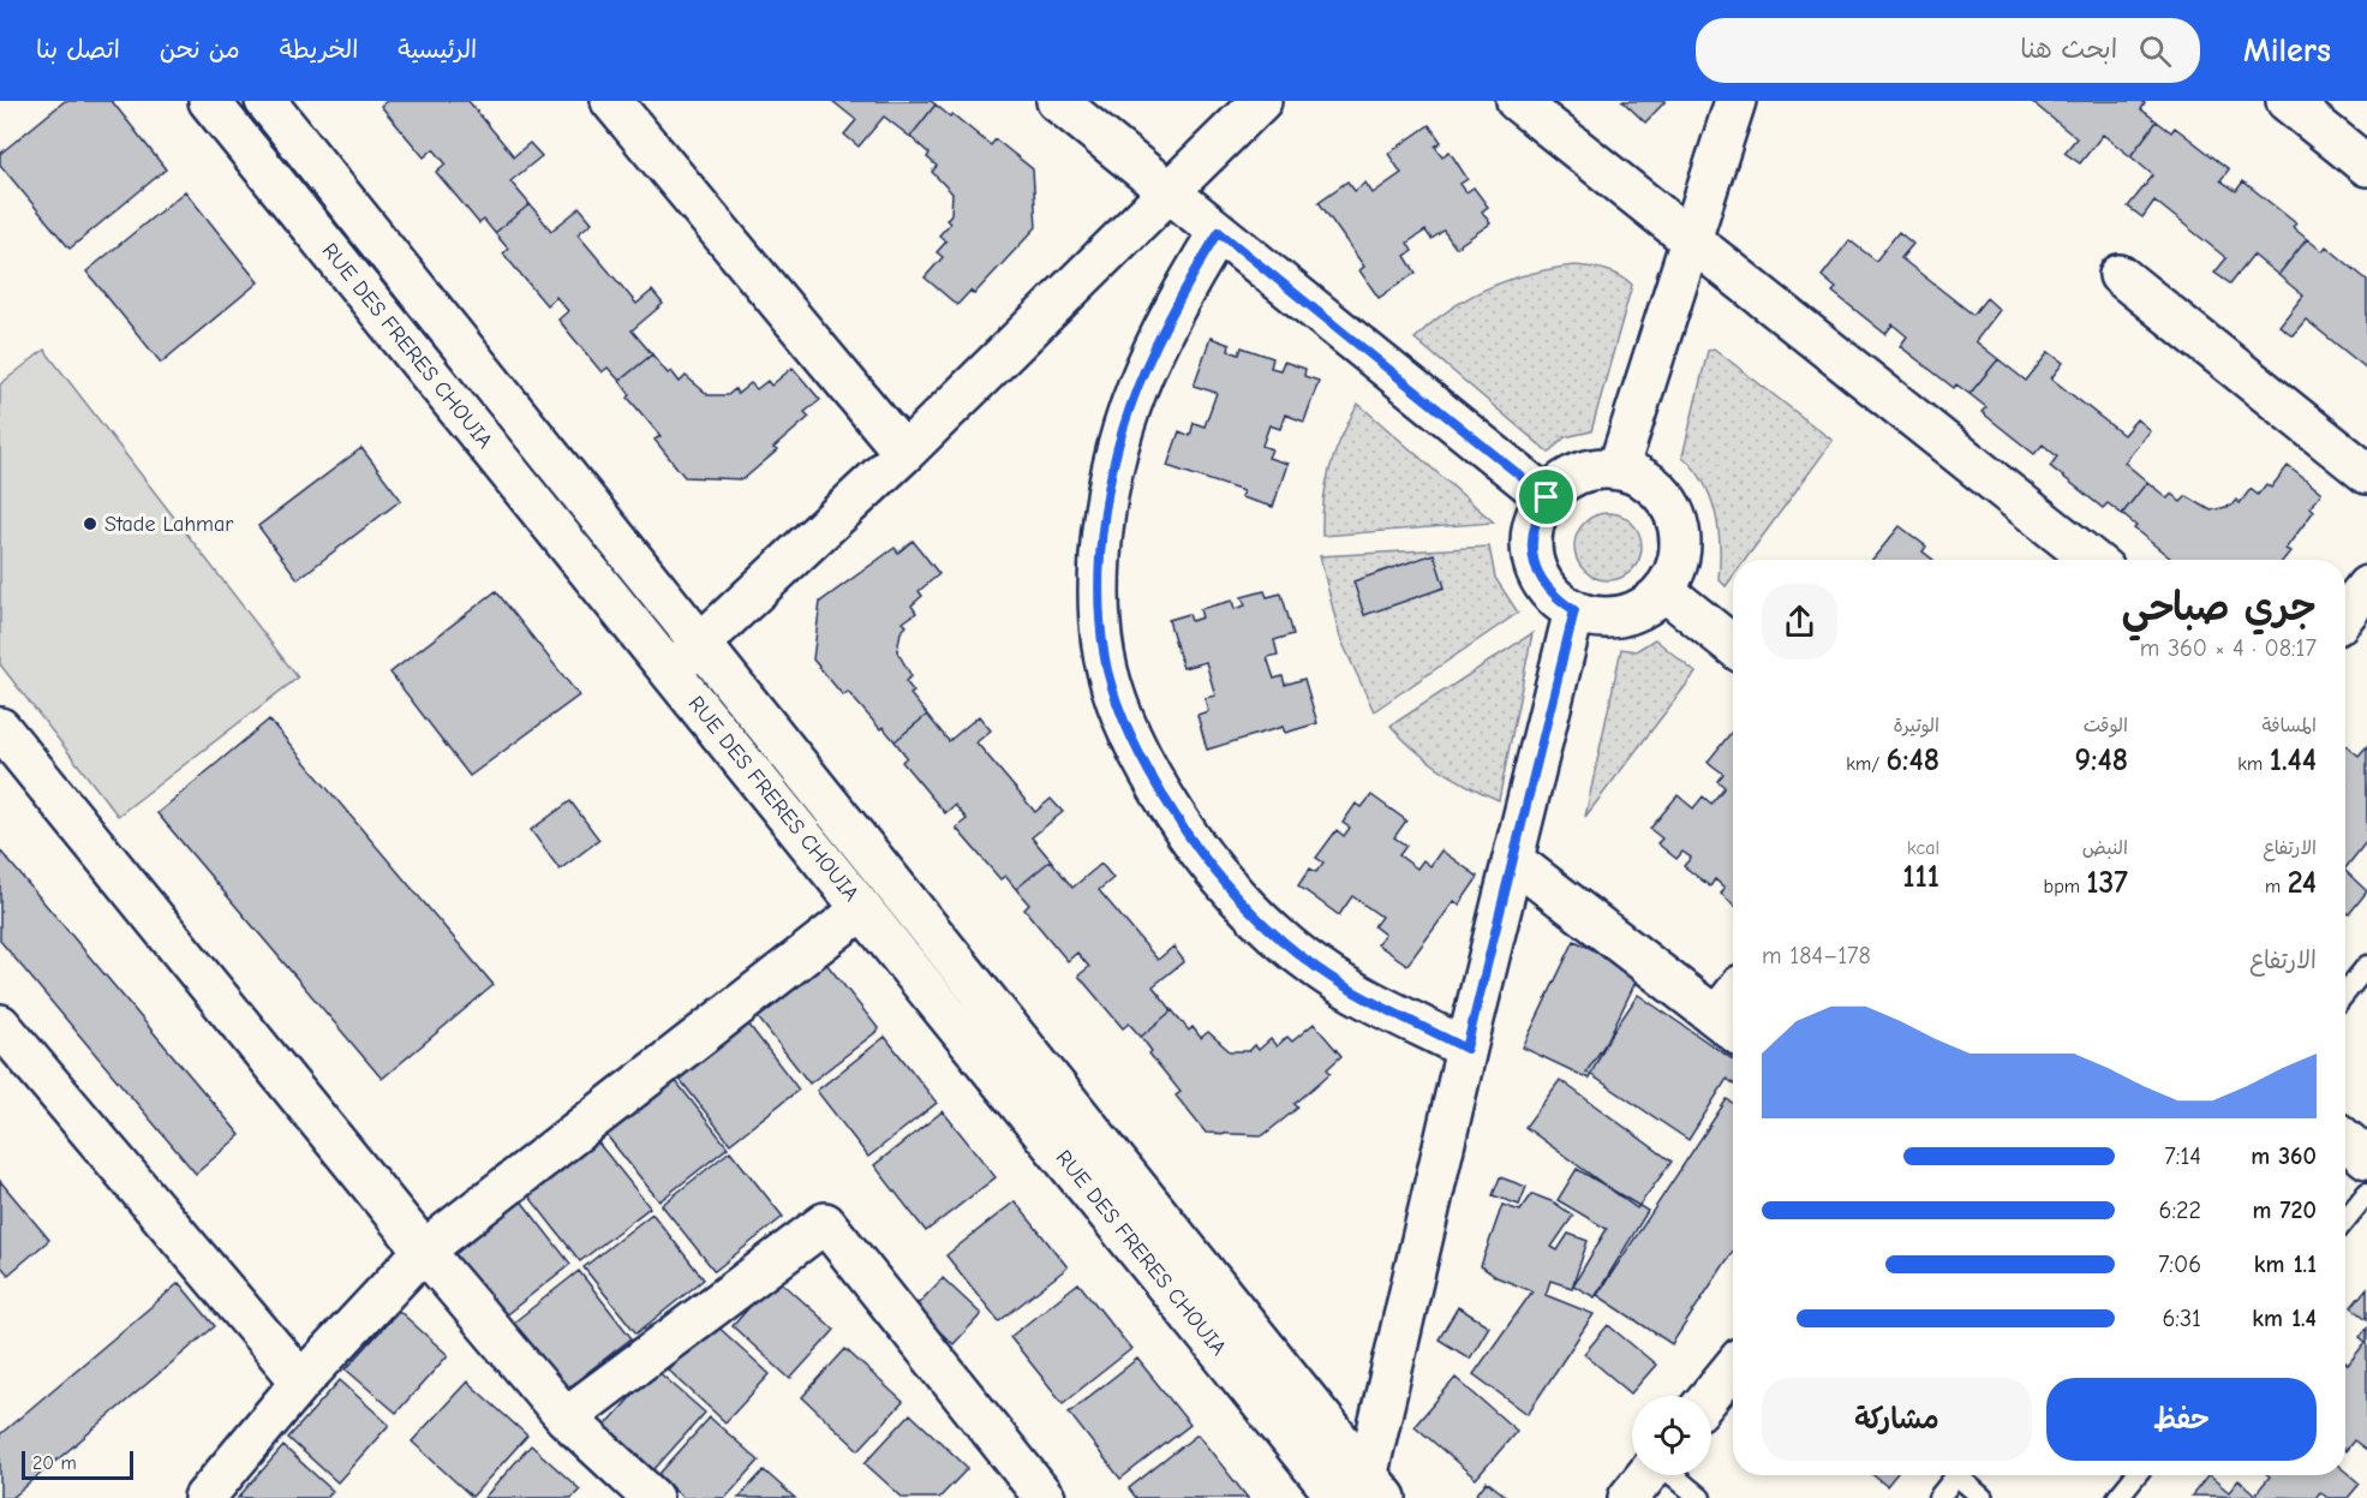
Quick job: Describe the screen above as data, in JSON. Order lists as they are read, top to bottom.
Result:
{
  "streets": {
    "street": ["RUE DES FRERES CHOUIA"]
  },
  "places": ["Stade Lahmar"],
  "scale_bar": "20 m",
  "page": {
    "header": "Milers",
    "search": "ابحث هنا",
    "nav": [
      "الرئيسية",
      "الخريطة",
      "من نحن",
      "اتصل بنا"
    ],
    "heading": ["جري صباحي", "08:17 · 4 × 360 m"],
    "stats": [
      ["المسافة", "1.44 km"],
      ["الوقت", "9:48"],
      ["الوتيرة", "6:48 /km"],
      ["الارتفاع", "24 m"],
      ["النبض", "137 bpm"],
      ["kcal", "111"]
    ],
    "chart": ["الارتفاع", "178–184 m"],
    "list": [
      {
        "name": "360 m",
        "note": "7:14"
      },
      {
        "name": "720 m",
        "note": "6:22"
      },
      {
        "name": "1.1 km",
        "note": "7:06"
      },
      {
        "name": "1.4 km",
        "note": "6:31"
      }
    ],
    "buttons": ["حفظ", "مشاركة"],
    "scale": "20 m"
  }
}
